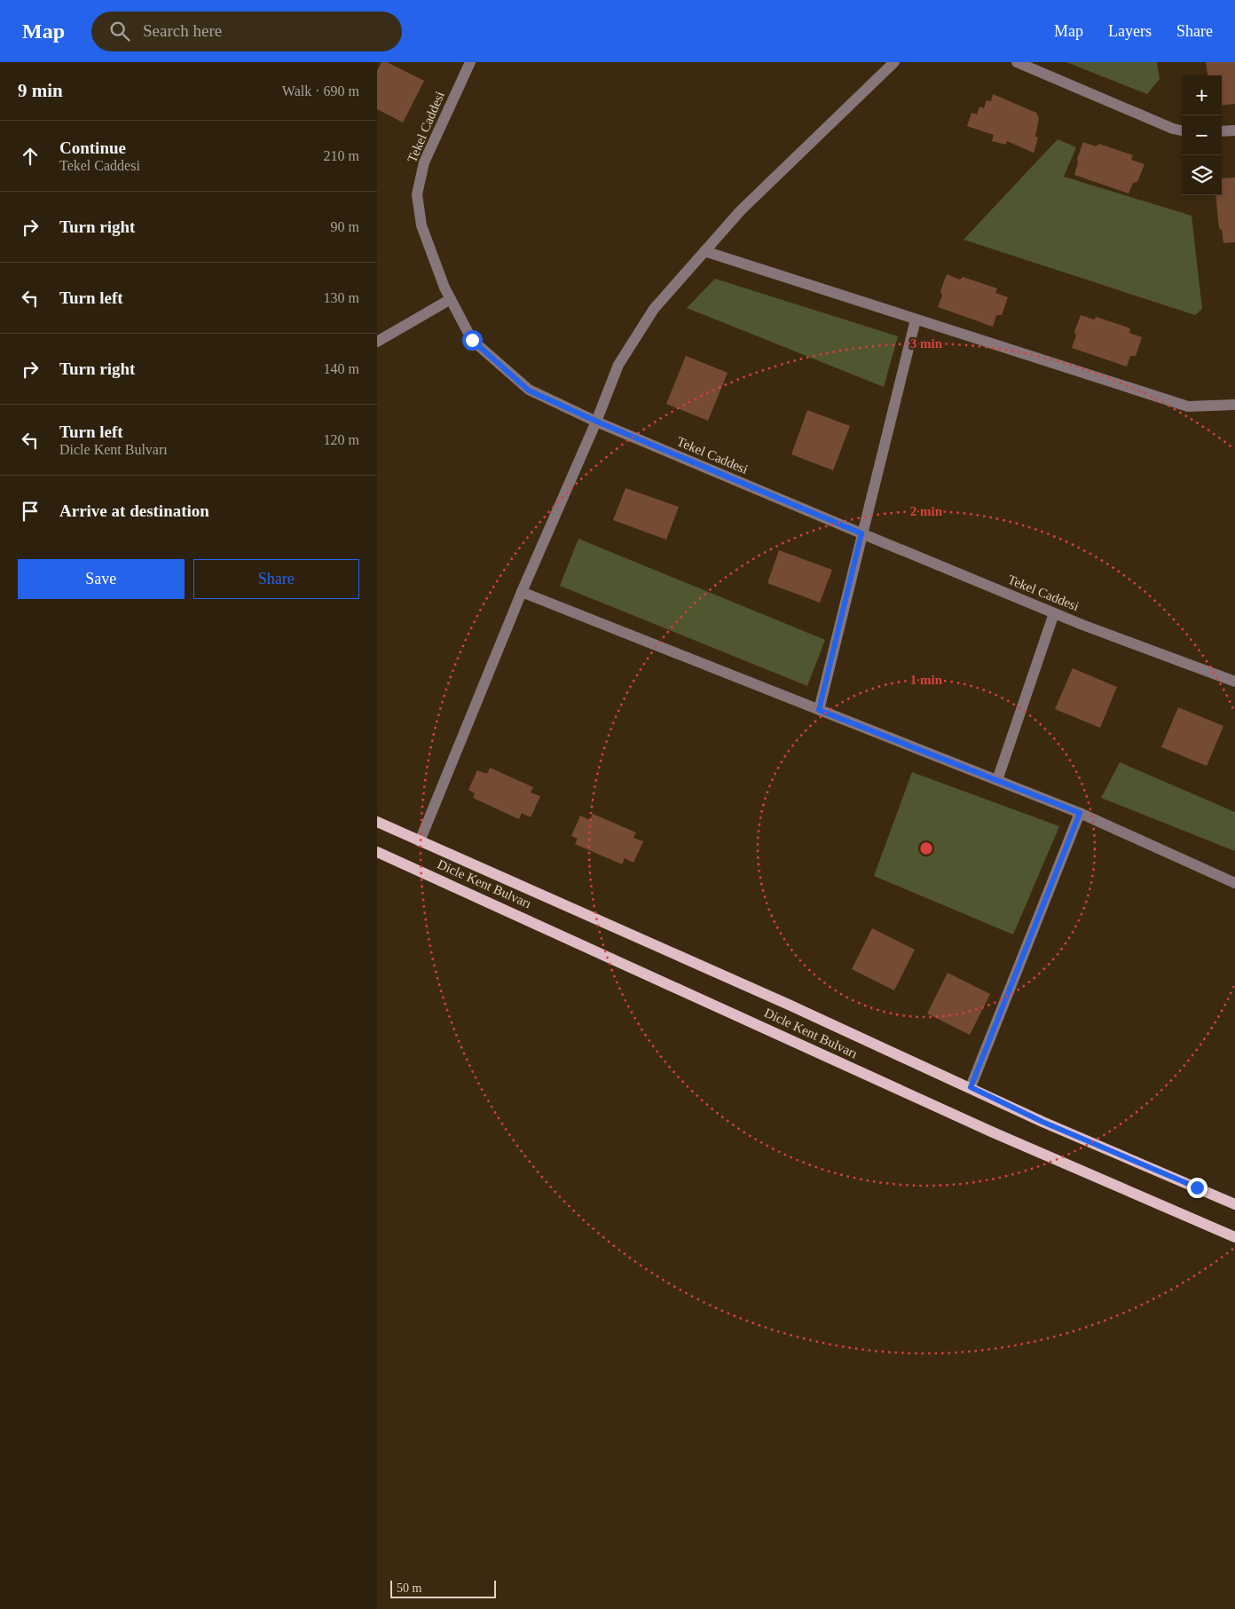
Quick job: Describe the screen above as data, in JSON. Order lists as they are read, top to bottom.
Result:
{
  "streets": {
    "main road": ["Dicle Kent Bulvarı"],
    "street": ["Tekel Caddesi"]
  },
  "scale_bar": "50 m",
  "page": {
    "header": "Map",
    "search": "Search here",
    "nav": ["Map", "Layers", "Share"],
    "heading": ["9 min", "Walk · 690 m"],
    "map_buttons": ["+", "−"],
    "list": [
      ["Continue", "Tekel Caddesi", "210 m"],
      ["Turn right", "90 m"],
      ["Turn left", "130 m"],
      ["Turn right", "140 m"],
      ["Turn left", "Dicle Kent Bulvarı", "120 m"],
      "Arrive at destination"
    ],
    "buttons": ["Save", "Share"],
    "scale": "50 m"
  },
  "rings": ["3 min", "2 min", "1 min"]
}
